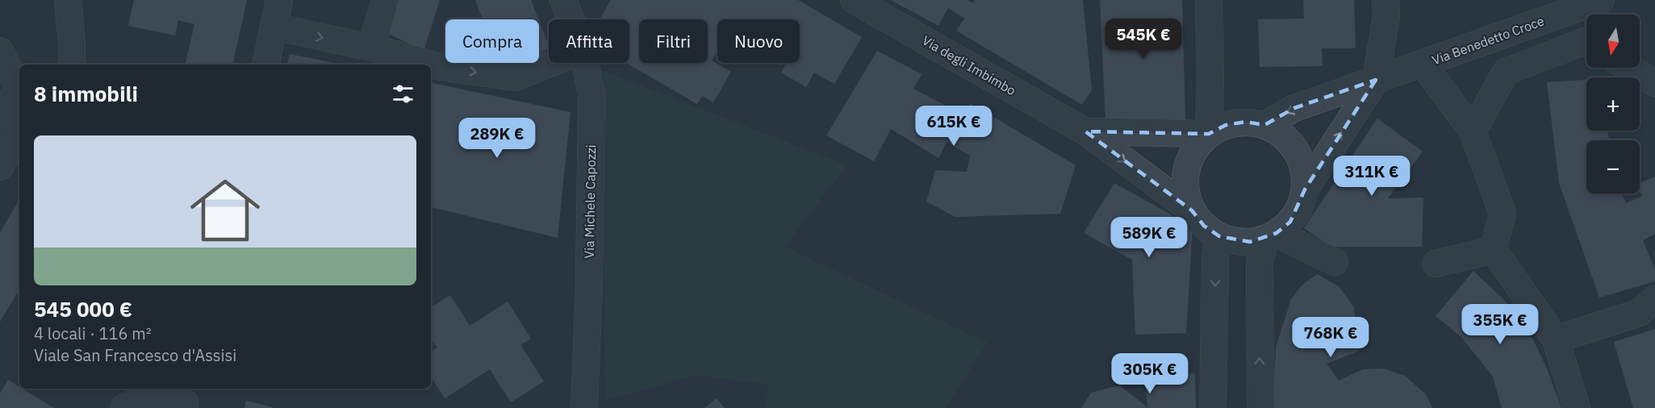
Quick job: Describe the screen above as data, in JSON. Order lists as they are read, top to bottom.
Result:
{
  "streets": {
    "street": ["Via Benedetto Croce", "Via degli Imbimbo", "Via Michele Capozzi"]
  },
  "crossings": [
    ["Via Benedetto Croce", "Via degli Imbimbo"]
  ],
  "north": "bottom",
  "page": {
    "map_buttons": ["+", "−"],
    "price": [
      "545K €",
      "615K €",
      "289K €",
      "311K €",
      "589K €",
      "355K €",
      "768K €",
      "305K €"
    ],
    "chip": [
      "Compra",
      "Affitta",
      "Filtri",
      "Nuovo"
    ],
    "heading": "8 immobili",
    "list": [
      {
        "name": "545 000 €",
        "note": "4 locali · 116 m² · Viale San Francesco d'Assisi"
      }
    ]
  }
}
